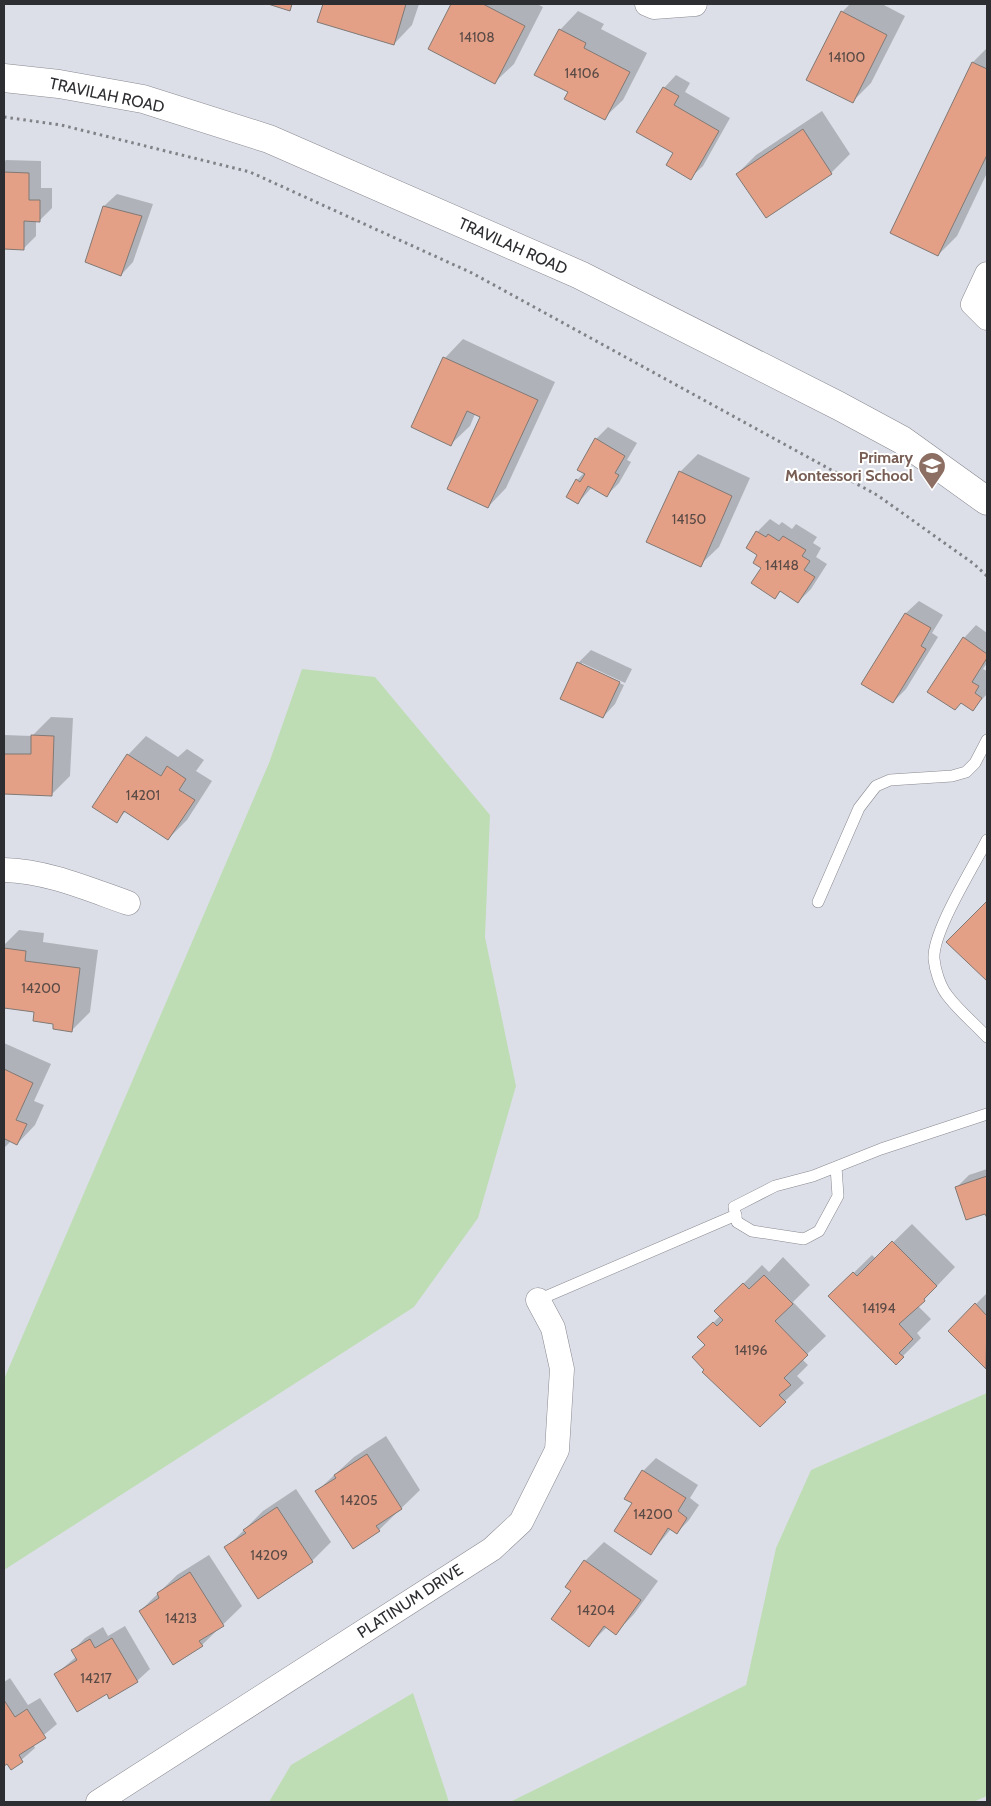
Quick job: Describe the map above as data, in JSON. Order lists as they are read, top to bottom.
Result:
{
  "streets": {
    "main road": ["TRAVILAH ROAD"],
    "street": ["PLATINUM DRIVE"]
  },
  "places": {
    "school or university": ["Primary Montessori School"]
  },
  "house_numbers": [
    "14108",
    "14100",
    "14106",
    "14150",
    "14148",
    "14201",
    "14200",
    "14194",
    "14196",
    "14205",
    "14200",
    "14209",
    "14204",
    "14213",
    "14217"
  ]
}
